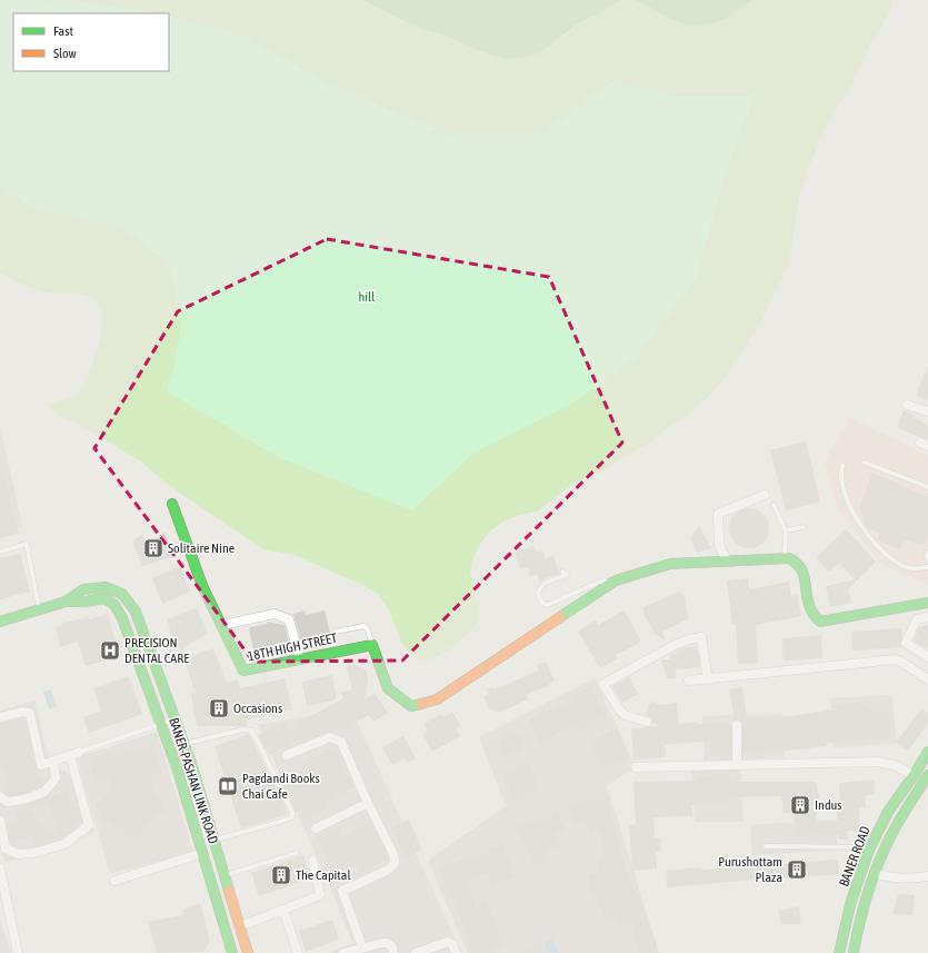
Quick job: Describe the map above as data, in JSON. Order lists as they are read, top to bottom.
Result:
{
  "streets": {
    "street": ["18TH HIGH STREET", "BANER-PASHAN LINK ROAD", "BANER ROAD"]
  },
  "parks": ["hill"],
  "places": {
    "building": [
      "Solitaire Nine",
      "Occasions",
      "Indus",
      "Purushottam Plaza",
      "The Capital"
    ],
    "hospital": ["PRECISION DENTAL CARE"],
    "library": ["Pagdandi Books Chai Cafe"]
  },
  "legend": ["Fast", "Slow"]
}
